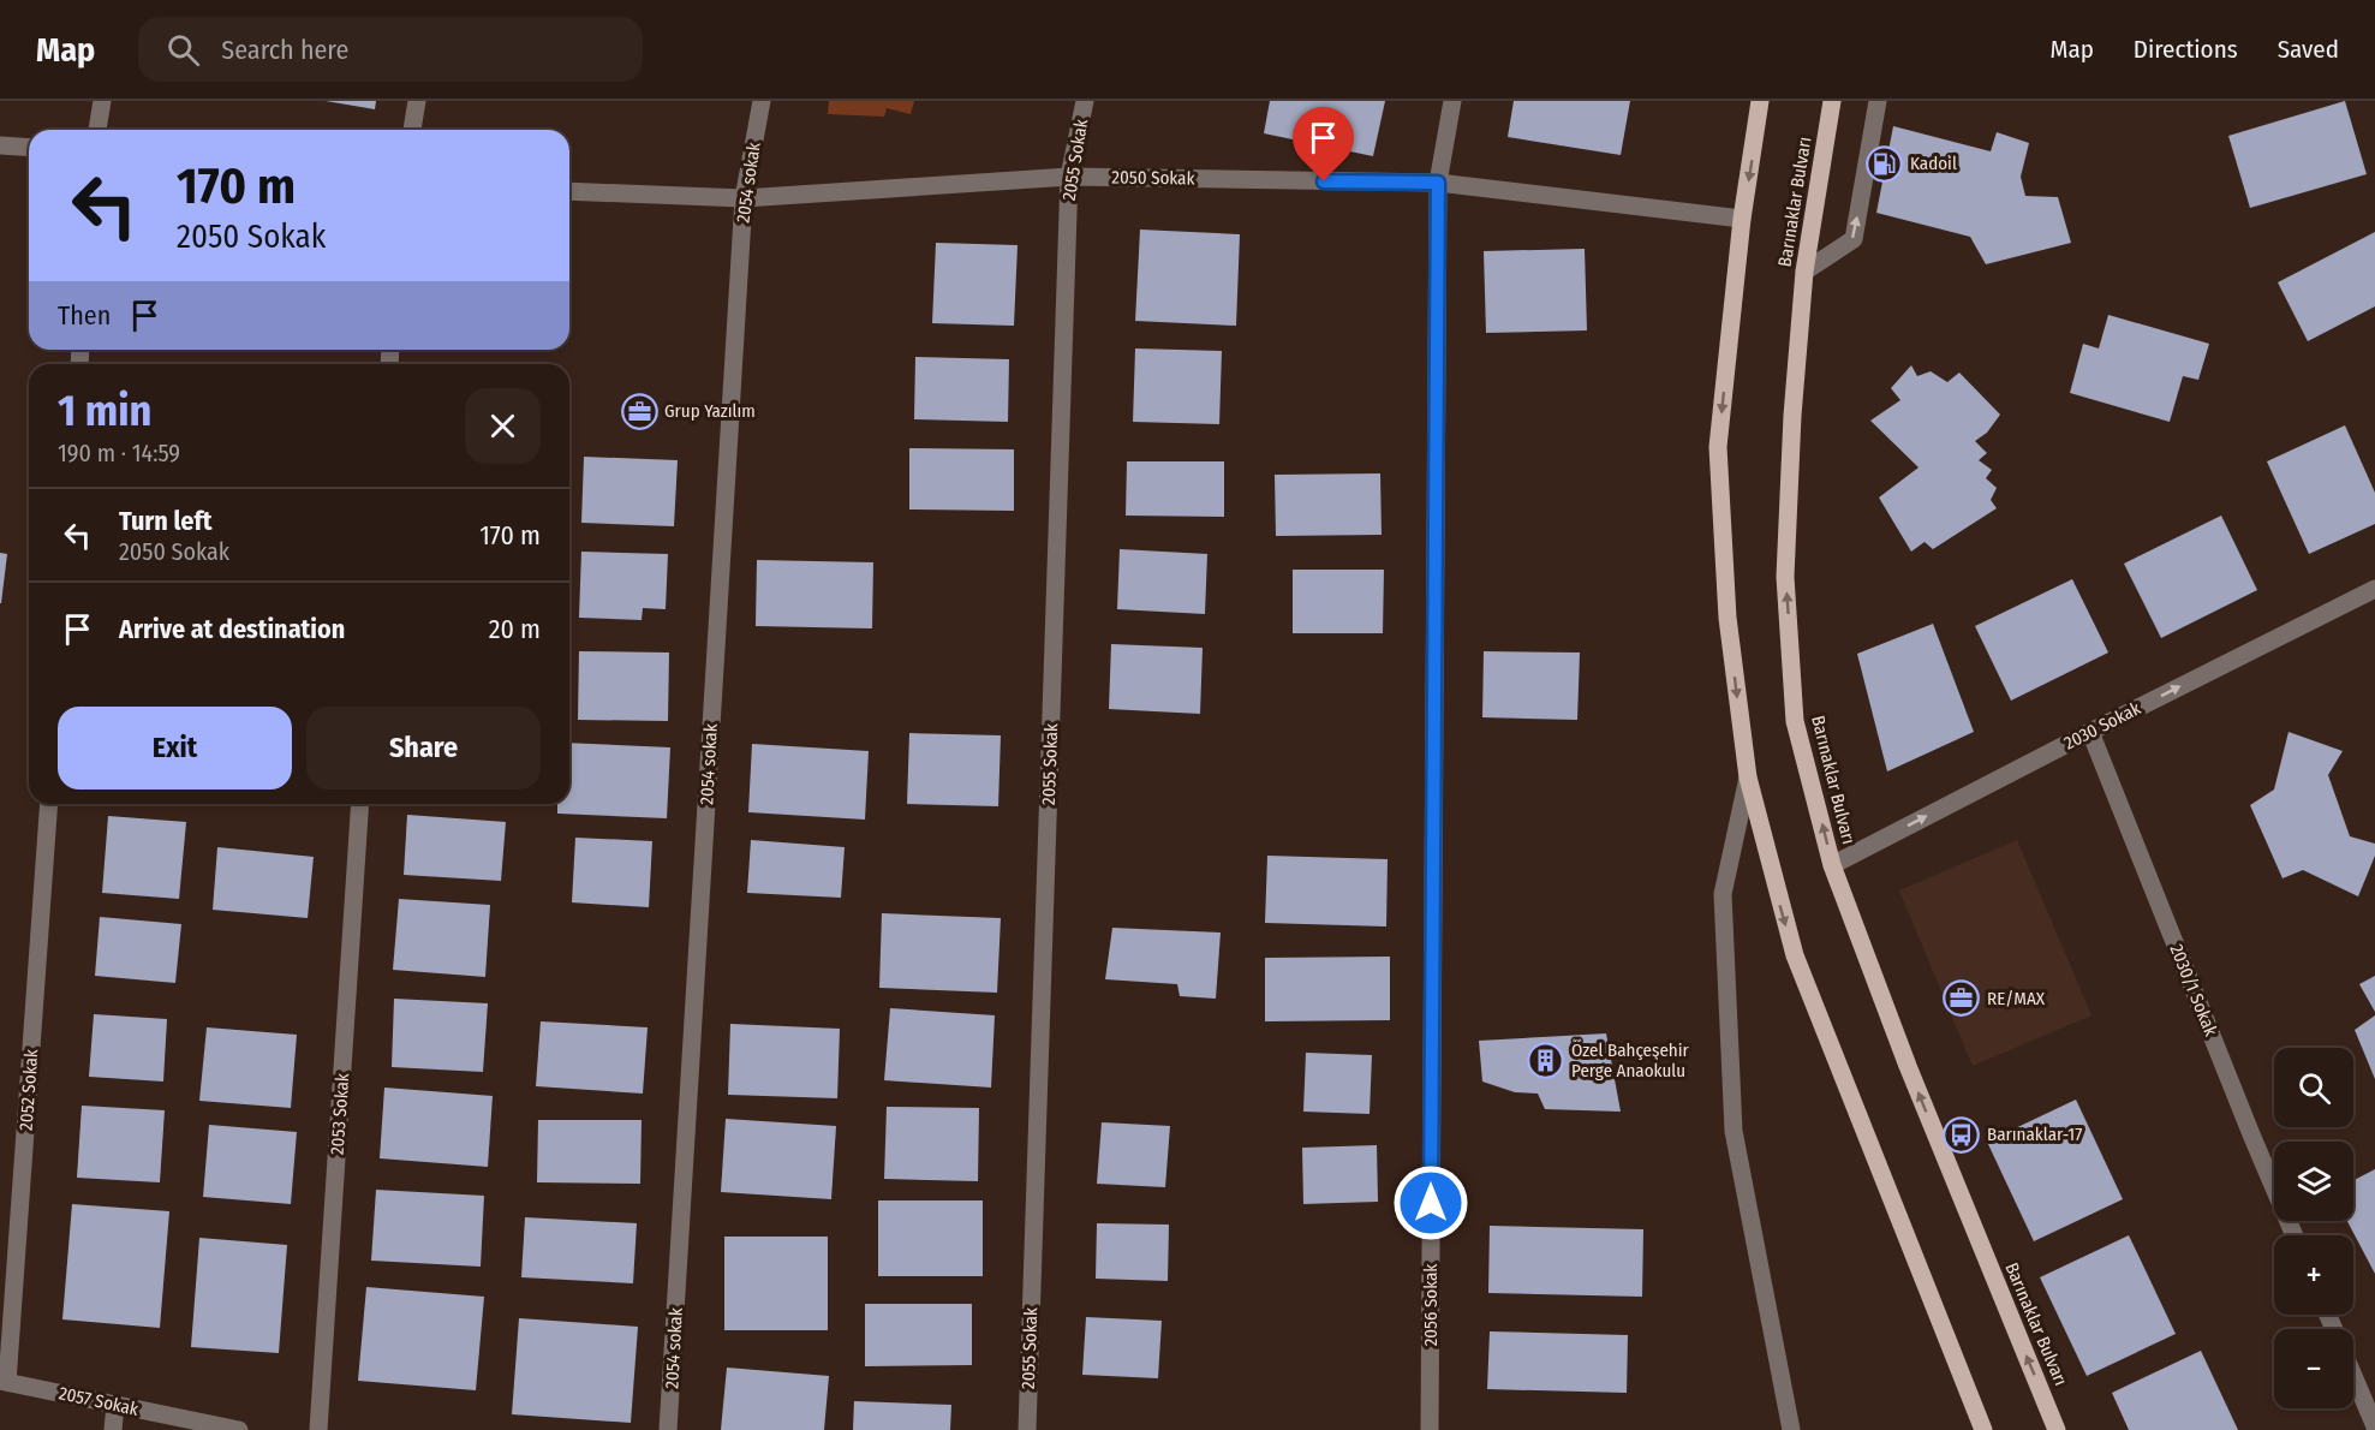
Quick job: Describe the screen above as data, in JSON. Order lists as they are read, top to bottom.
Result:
{
  "streets": {
    "main road": ["Barınaklar Bulvarı"],
    "street": [
      "2055 Sokak",
      "2050 Sokak",
      "2054 sokak",
      "2030 Sokak",
      "2030/1 Sokak",
      "2052 Sokak",
      "2053 Sokak",
      "2056 Sokak",
      "2057 Sokak"
    ]
  },
  "crossings": [
    ["2055 Sokak", "2050 Sokak"],
    ["2050 Sokak", "2054 sokak"],
    ["2050 Sokak", "2056 Sokak"],
    ["Barınaklar Bulvarı", "2030 Sokak"],
    ["2030 Sokak", "2030/1 Sokak"],
    ["2052 Sokak", "2057 Sokak"]
  ],
  "one_way": ["2030 Sokak"],
  "places": {
    "fuel station": ["Kadoil"],
    "office": ["Grup Yazılım", "RE/MAX"],
    "building": ["Özel Bahçeşehir Perge Anaokulu"],
    "bus stop": ["Barınaklar-17"]
  },
  "page": {
    "header": "Map",
    "search": "Search here",
    "nav": ["Map", "Directions", "Saved"],
    "turn": ["170 m", "2050 Sokak"],
    "then": "Then",
    "heading": ["1 min", "190 m · 14:59"],
    "list": [
      {
        "name": "Turn left",
        "note": "2050 Sokak",
        "value": "170 m"
      },
      {
        "name": "Arrive at destination",
        "value": "20 m"
      }
    ],
    "buttons": ["Exit", "Share"],
    "map_buttons": ["+", "−"]
  }
}
